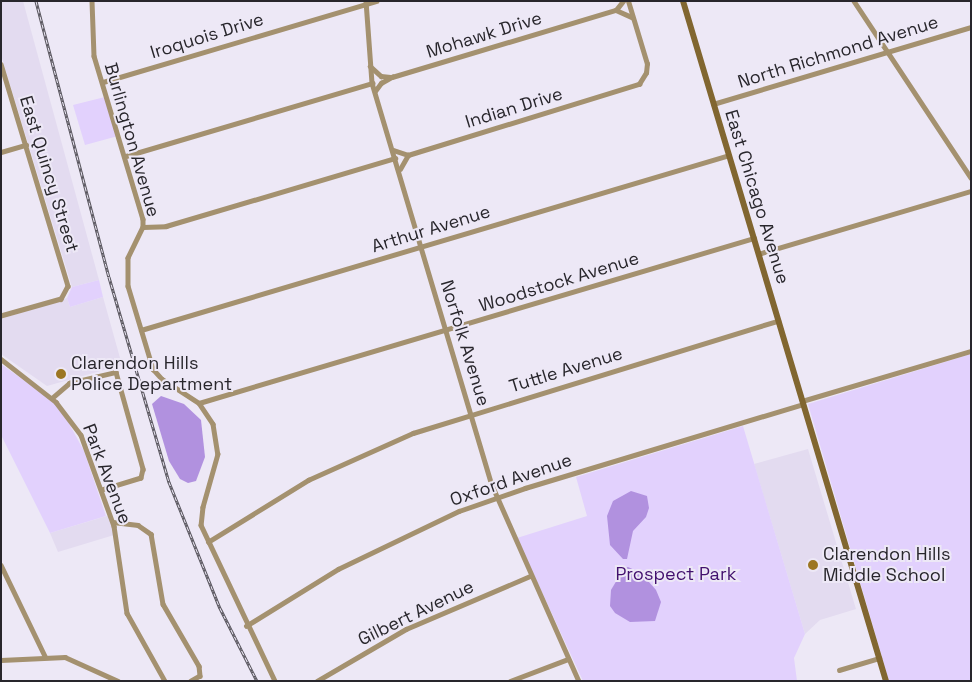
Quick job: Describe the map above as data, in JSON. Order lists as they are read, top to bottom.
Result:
{
  "streets": {
    "main road": ["East Chicago Avenue"],
    "street": [
      "Mohawk Drive",
      "Iroquois Drive",
      "North Richmond Avenue",
      "Indian Drive",
      "Burlington Avenue",
      "East Quincy Street",
      "Arthur Avenue",
      "Woodstock Avenue",
      "Norfolk Avenue",
      "Tuttle Avenue",
      "Park Avenue",
      "Oxford Avenue",
      "Gilbert Avenue"
    ]
  },
  "crossings": [
    ["Mohawk Drive", "Norfolk Avenue"],
    ["Iroquois Drive", "Burlington Avenue"],
    ["Iroquois Drive", "Norfolk Avenue"],
    ["North Richmond Avenue", "East Chicago Avenue"],
    ["Burlington Avenue", "Arthur Avenue"],
    ["Burlington Avenue", "Woodstock Avenue"],
    ["Burlington Avenue", "Tuttle Avenue"],
    ["Burlington Avenue", "Oxford Avenue"],
    ["East Chicago Avenue", "Arthur Avenue"],
    ["East Chicago Avenue", "Woodstock Avenue"],
    ["East Chicago Avenue", "Tuttle Avenue"],
    ["East Chicago Avenue", "Oxford Avenue"],
    ["Arthur Avenue", "Norfolk Avenue"],
    ["Woodstock Avenue", "Norfolk Avenue"],
    ["Norfolk Avenue", "Tuttle Avenue"],
    ["Norfolk Avenue", "Oxford Avenue"],
    ["Norfolk Avenue", "Gilbert Avenue"]
  ],
  "parks": ["Prospect Park"],
  "places": ["Clarendon Hills Police Department", "Clarendon Hills Middle School"]
}
